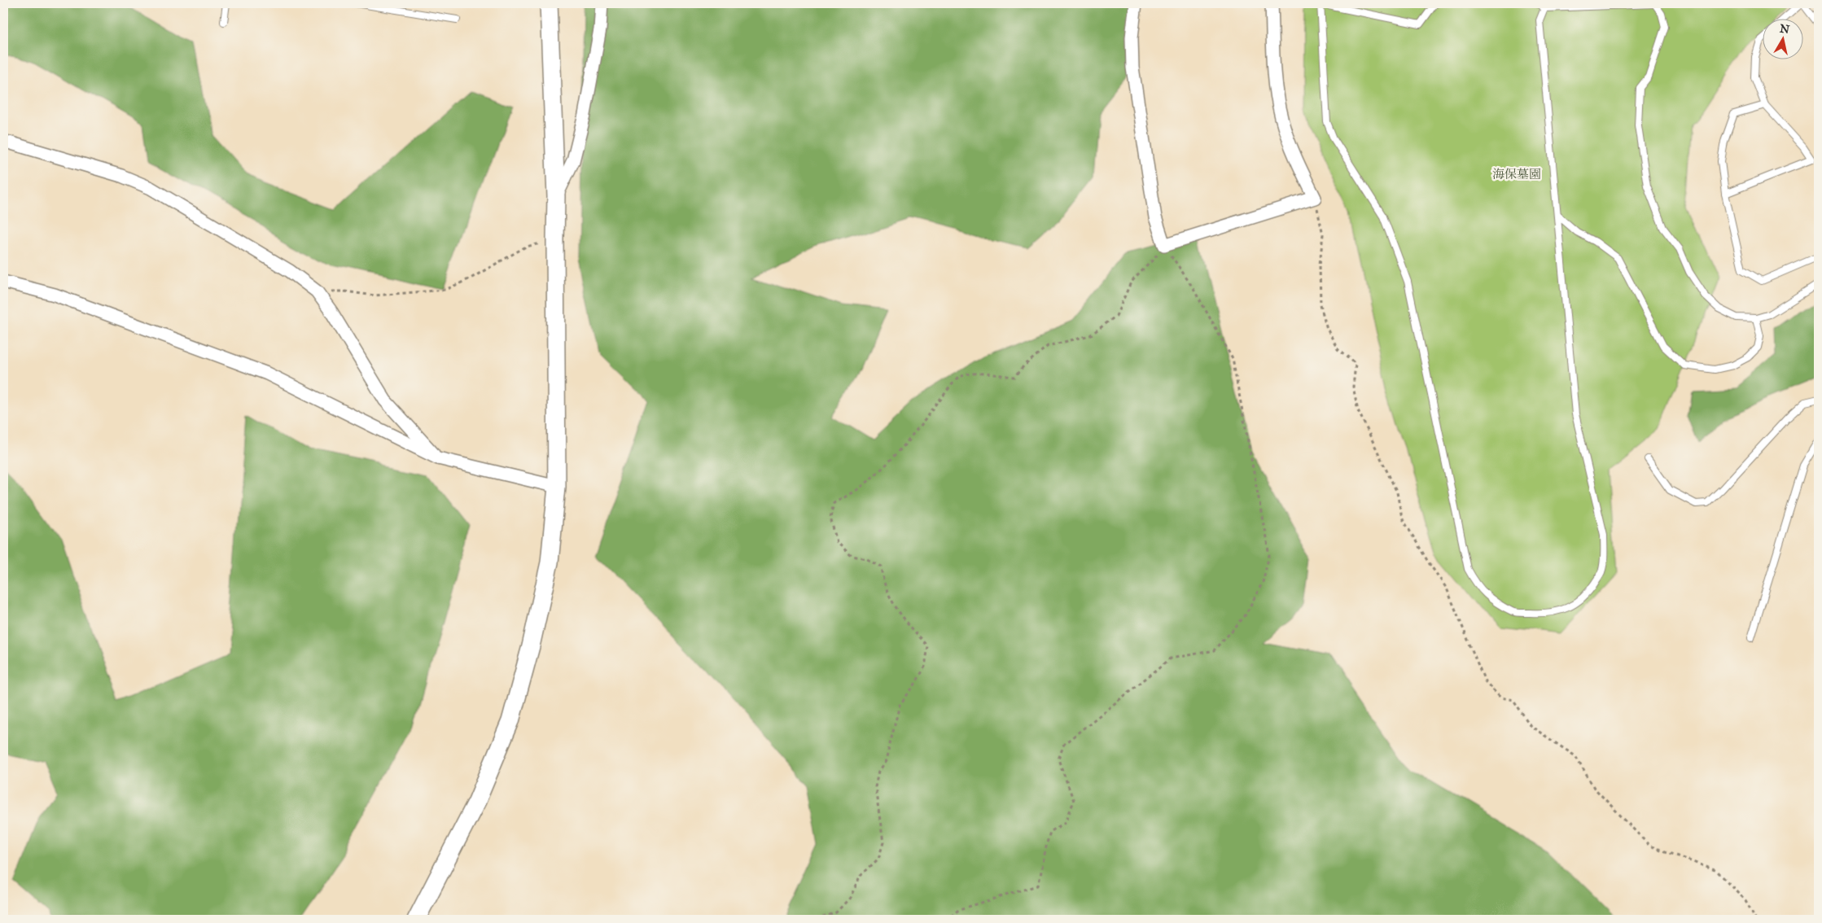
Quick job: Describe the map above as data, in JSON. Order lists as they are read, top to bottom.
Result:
{
  "parks": ["海保墓園"],
  "north": "top"
}
